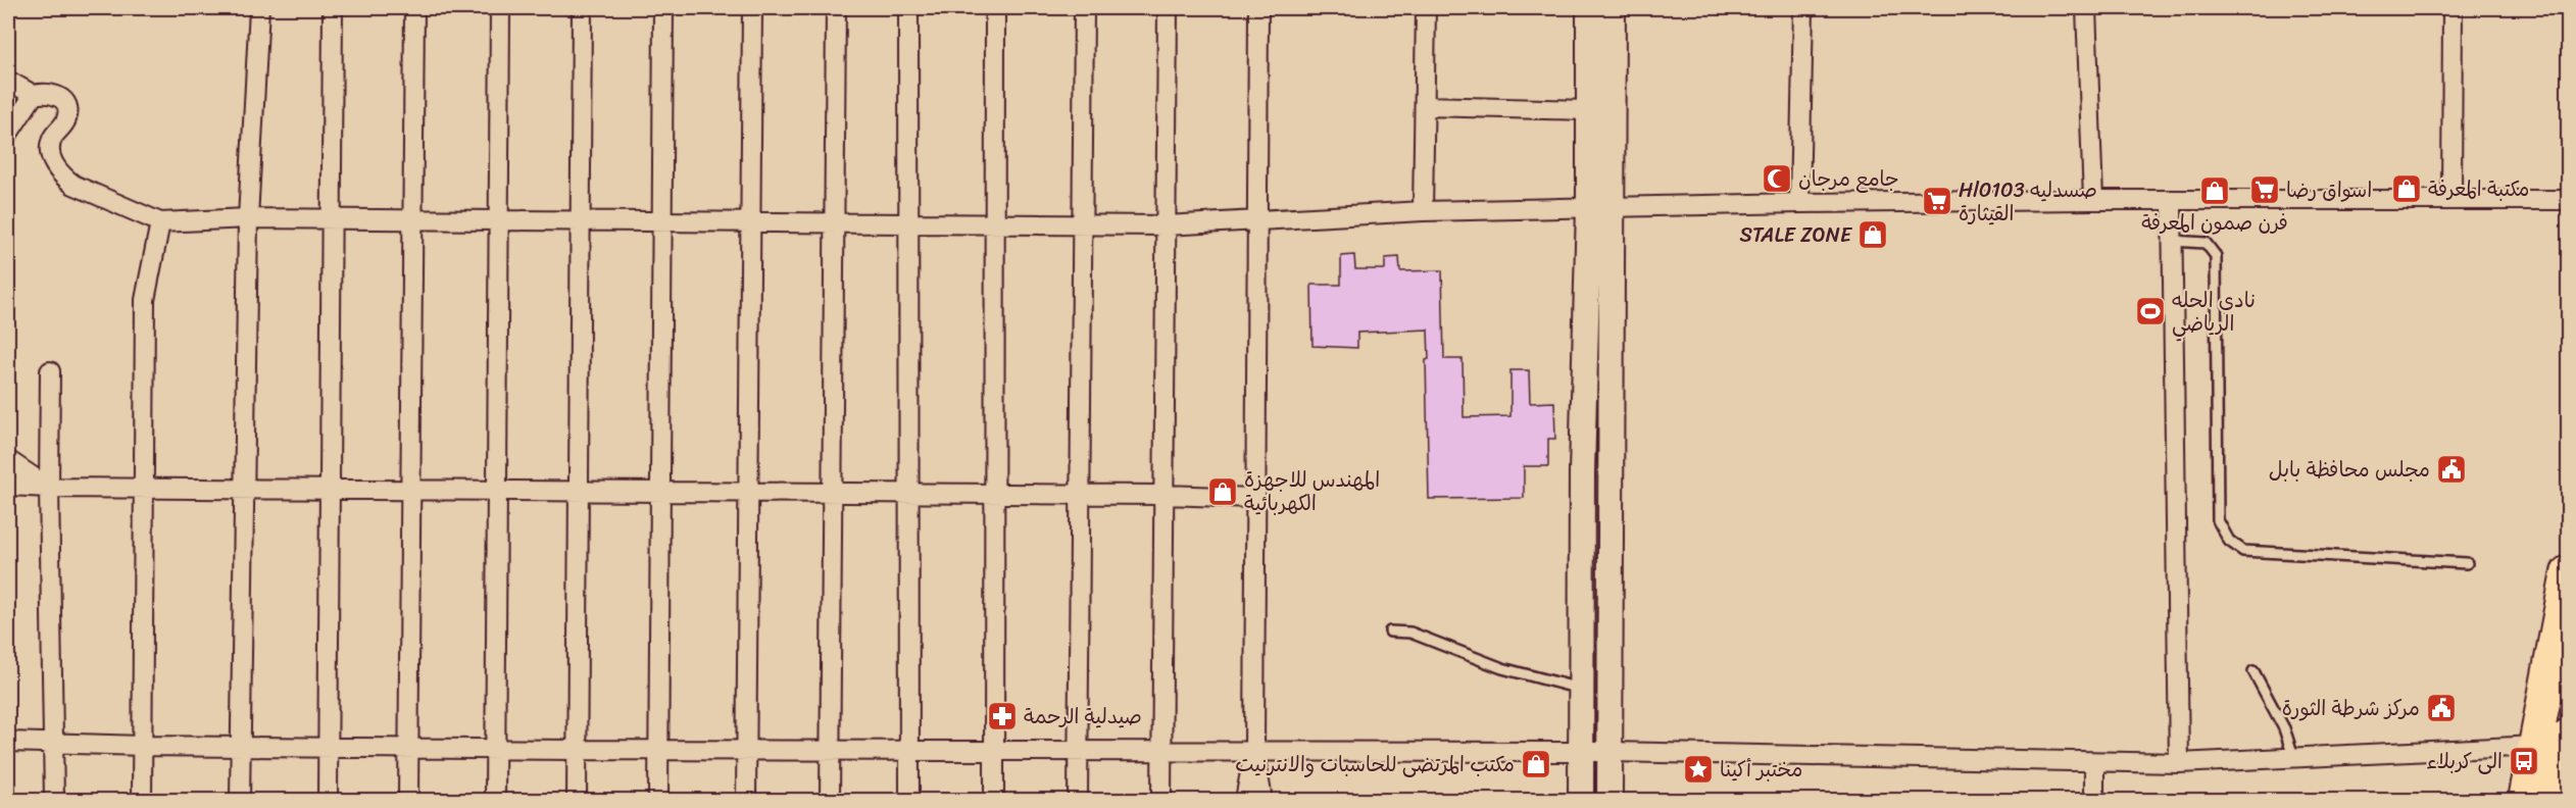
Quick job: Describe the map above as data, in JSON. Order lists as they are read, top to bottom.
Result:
{
  "places": {
    "mosque": ["جامع مرجان"],
    "shop": [
      "مكتبة المعرفة",
      "فرن صمون المعرفة",
      "STALE ZONE",
      "المهندس للاجهزة الكهربائية",
      "مكتب المرتضى للحاسبات والانترنيت"
    ],
    "supermarket": ["اسواق رضا", "Hl0103 صسدليه القيثارة"],
    "sports": ["نادي الحله الرياضي"],
    "public building": ["مجلس محافظة بابل", "مركز شرطة الثورة"],
    "pharmacy": ["صيدلية الرحمة"],
    "bus stop": ["الى كربلاء"],
    "place": ["مختبر أكينا"]
  }
}
